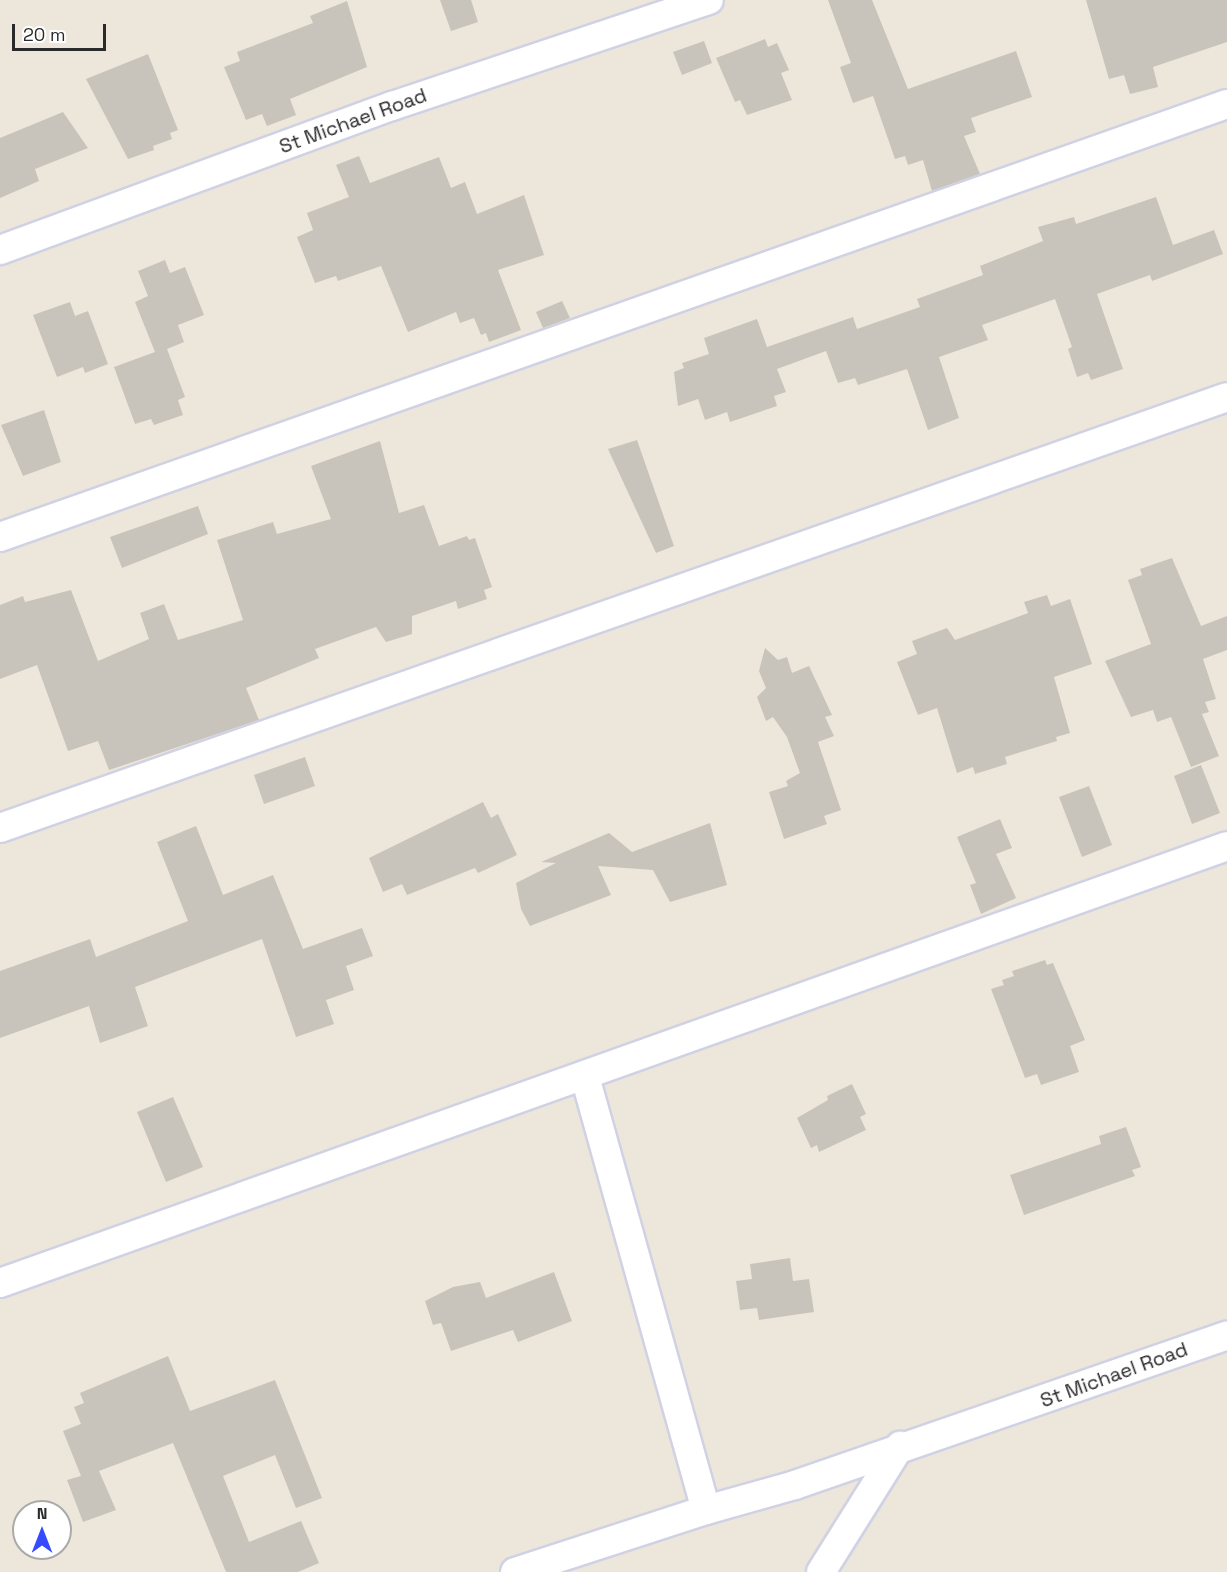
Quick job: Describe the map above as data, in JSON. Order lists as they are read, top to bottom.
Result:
{
  "streets": {
    "street": ["St Michael Road"]
  },
  "scale_bar": "20 m",
  "north": "top"
}
